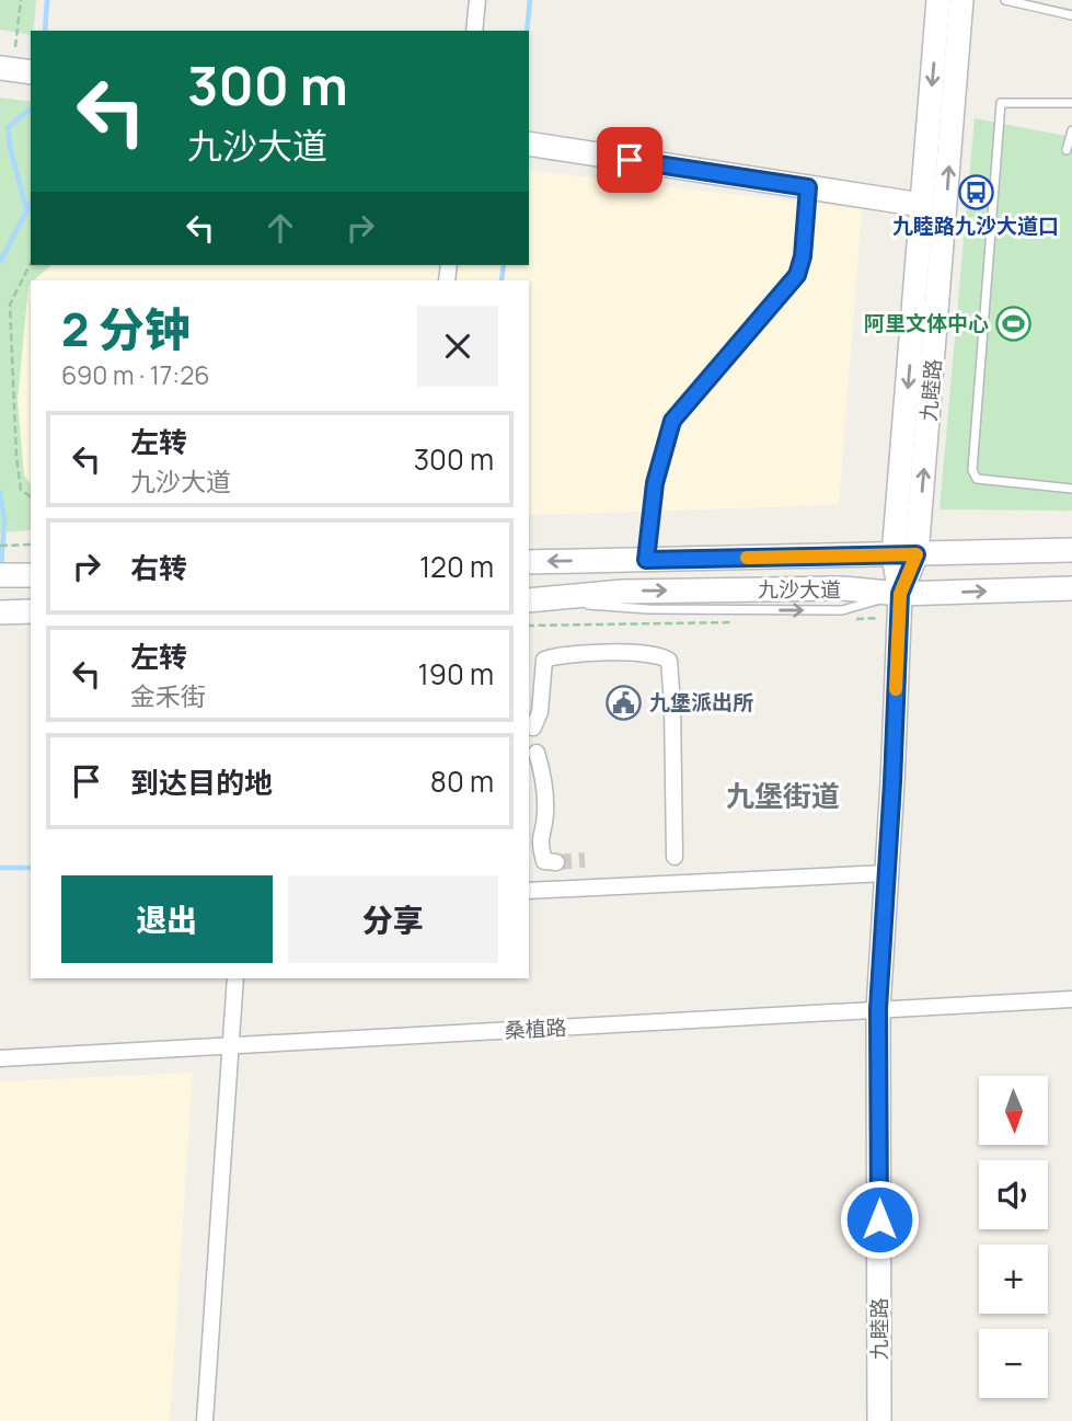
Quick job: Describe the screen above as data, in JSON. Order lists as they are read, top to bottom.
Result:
{
  "streets": {
    "street": ["九睦路", "九沙大道", "桑植路"]
  },
  "crossings": [
    ["九睦路", "九沙大道"],
    ["九睦路", "桑植路"]
  ],
  "districts": ["九堡街道"],
  "places": {
    "bus stop": ["九睦路九沙大道口"],
    "sports": ["阿里文体中心"],
    "public building": ["九堡派出所"]
  },
  "north": "bottom",
  "page": {
    "turn": ["300 m", "九沙大道"],
    "heading": ["2 分钟", "690 m · 17:26"],
    "list": [
      {
        "name": "左转",
        "note": "九沙大道",
        "value": "300 m"
      },
      {
        "name": "右转",
        "value": "120 m"
      },
      {
        "name": "左转",
        "note": "金禾街",
        "value": "190 m"
      },
      {
        "name": "到达目的地",
        "value": "80 m"
      }
    ],
    "buttons": ["退出", "分享"],
    "map_buttons": ["+", "−"]
  }
}
